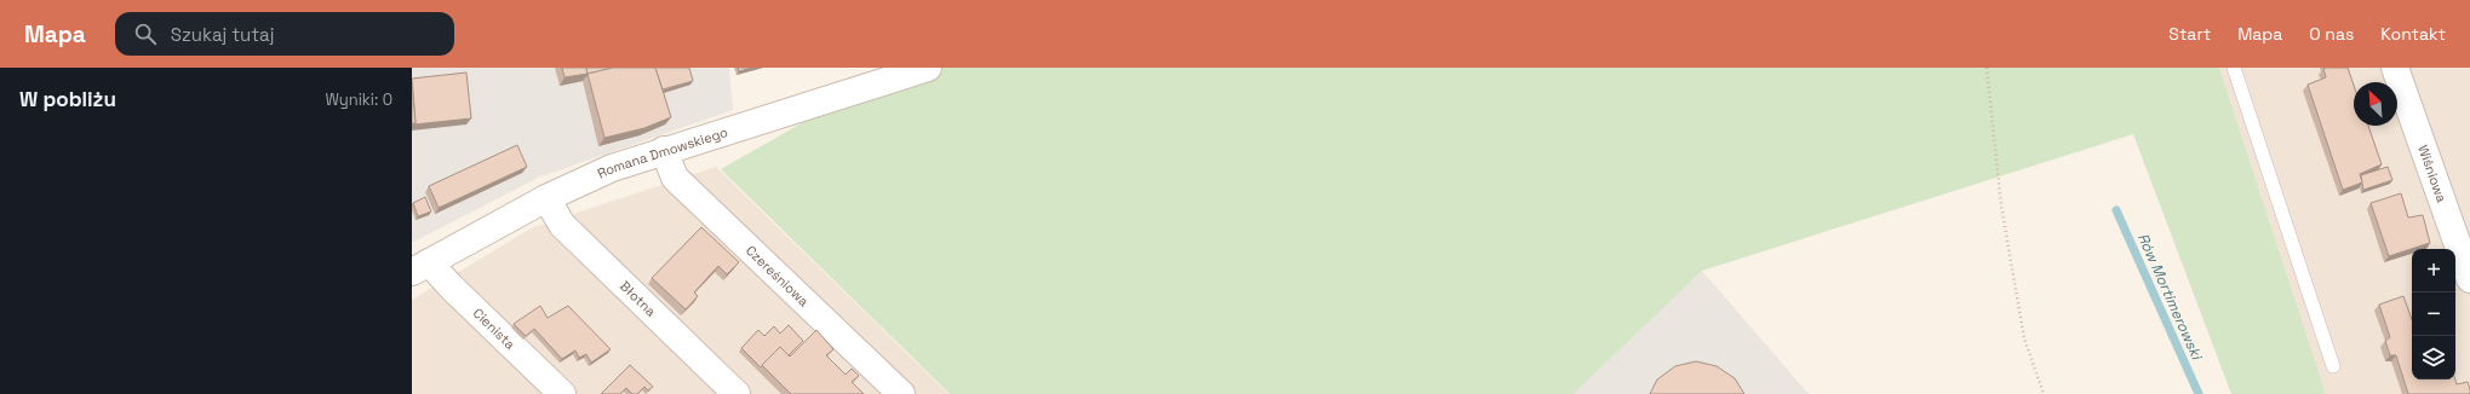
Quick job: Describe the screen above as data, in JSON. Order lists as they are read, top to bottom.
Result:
{
  "streets": {
    "street": [
      "Romana Dmowskiego",
      "Wiśniowa",
      "Czereśniowa",
      "Błotna",
      "Cienista"
    ]
  },
  "crossings": [
    ["Romana Dmowskiego", "Czereśniowa"],
    ["Romana Dmowskiego", "Błotna"],
    ["Romana Dmowskiego", "Cienista"]
  ],
  "water": ["Rów Mortimerowski"],
  "north": "top left",
  "page": {
    "header": "Mapa",
    "search": "Szukaj tutaj",
    "nav": [
      "Start",
      "Mapa",
      "O nas",
      "Kontakt"
    ],
    "heading": ["W pobliżu", "Wyniki: 0"],
    "map_buttons": ["+", "−"]
  }
}
